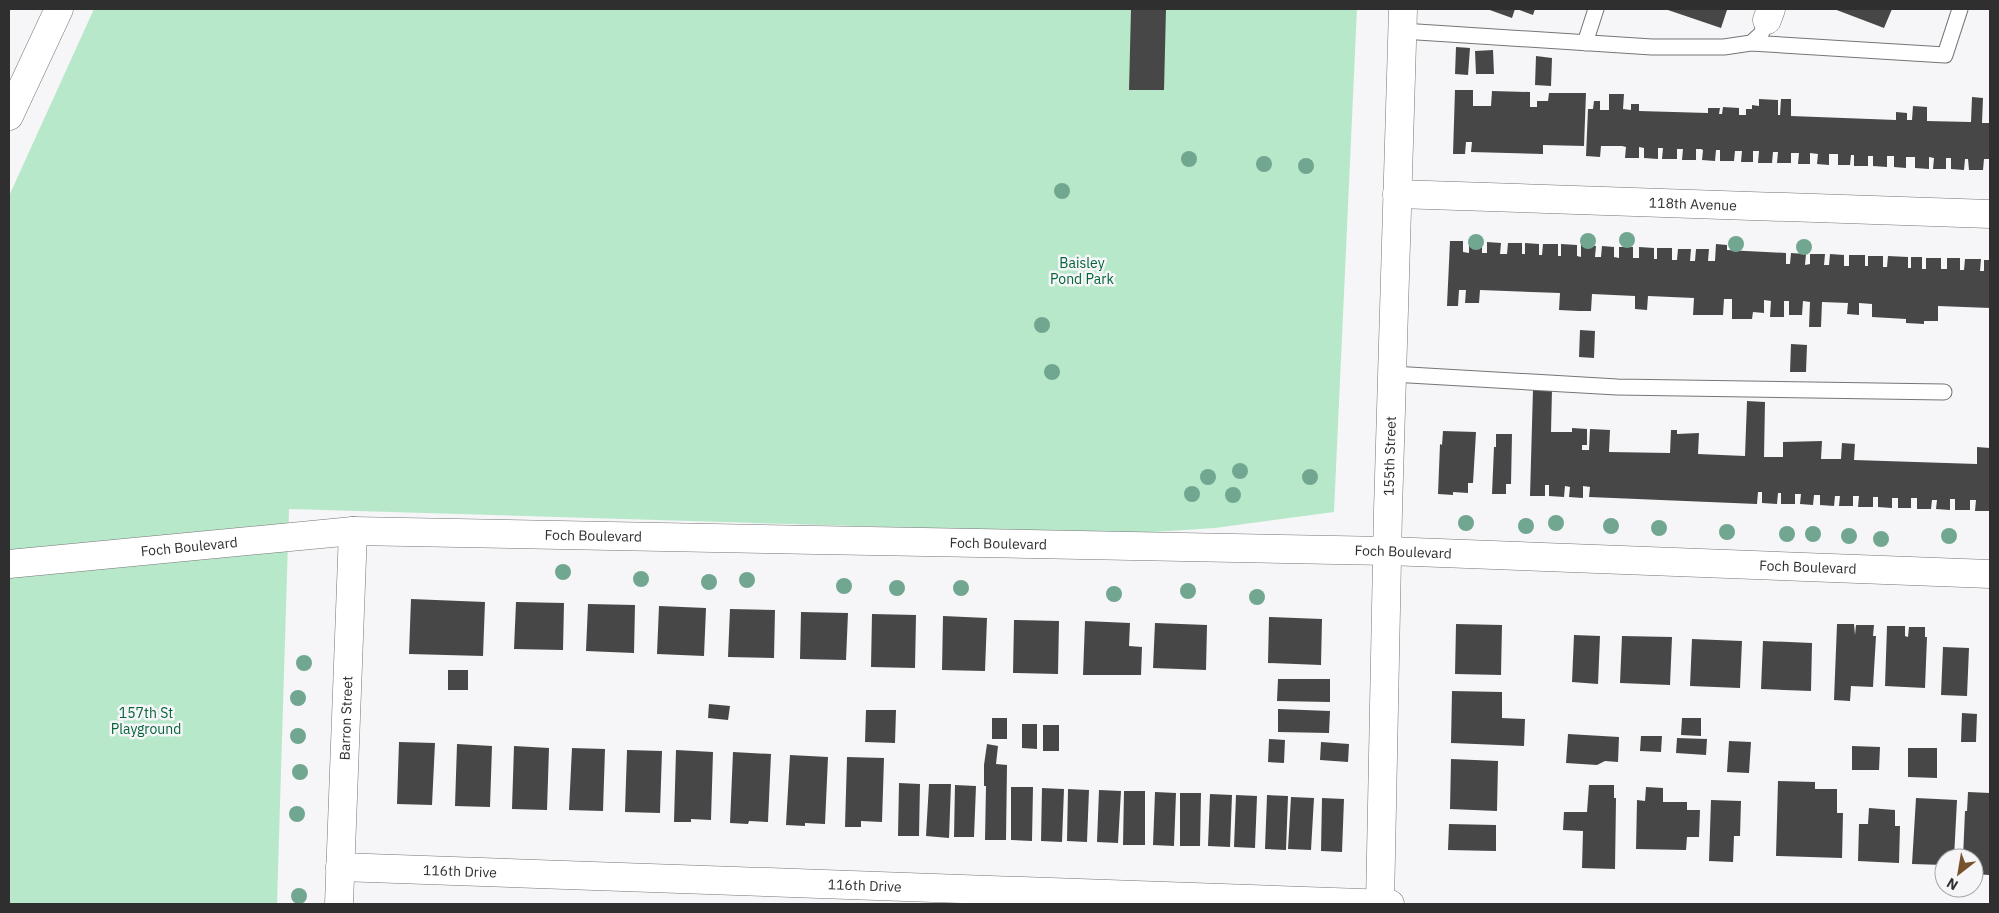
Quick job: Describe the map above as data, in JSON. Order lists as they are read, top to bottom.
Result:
{
  "streets": {
    "street": [
      "118th Avenue",
      "155th Street",
      "Foch Boulevard",
      "Barron Street",
      "116th Drive"
    ]
  },
  "crossings": [
    ["118th Avenue", "155th Street"],
    ["155th Street", "Foch Boulevard"],
    ["155th Street", "116th Drive"],
    ["Foch Boulevard", "Barron Street"],
    ["Barron Street", "116th Drive"]
  ],
  "parks": ["Baisley Pond Park", "157th St Playground"],
  "north": "bottom left"
}
